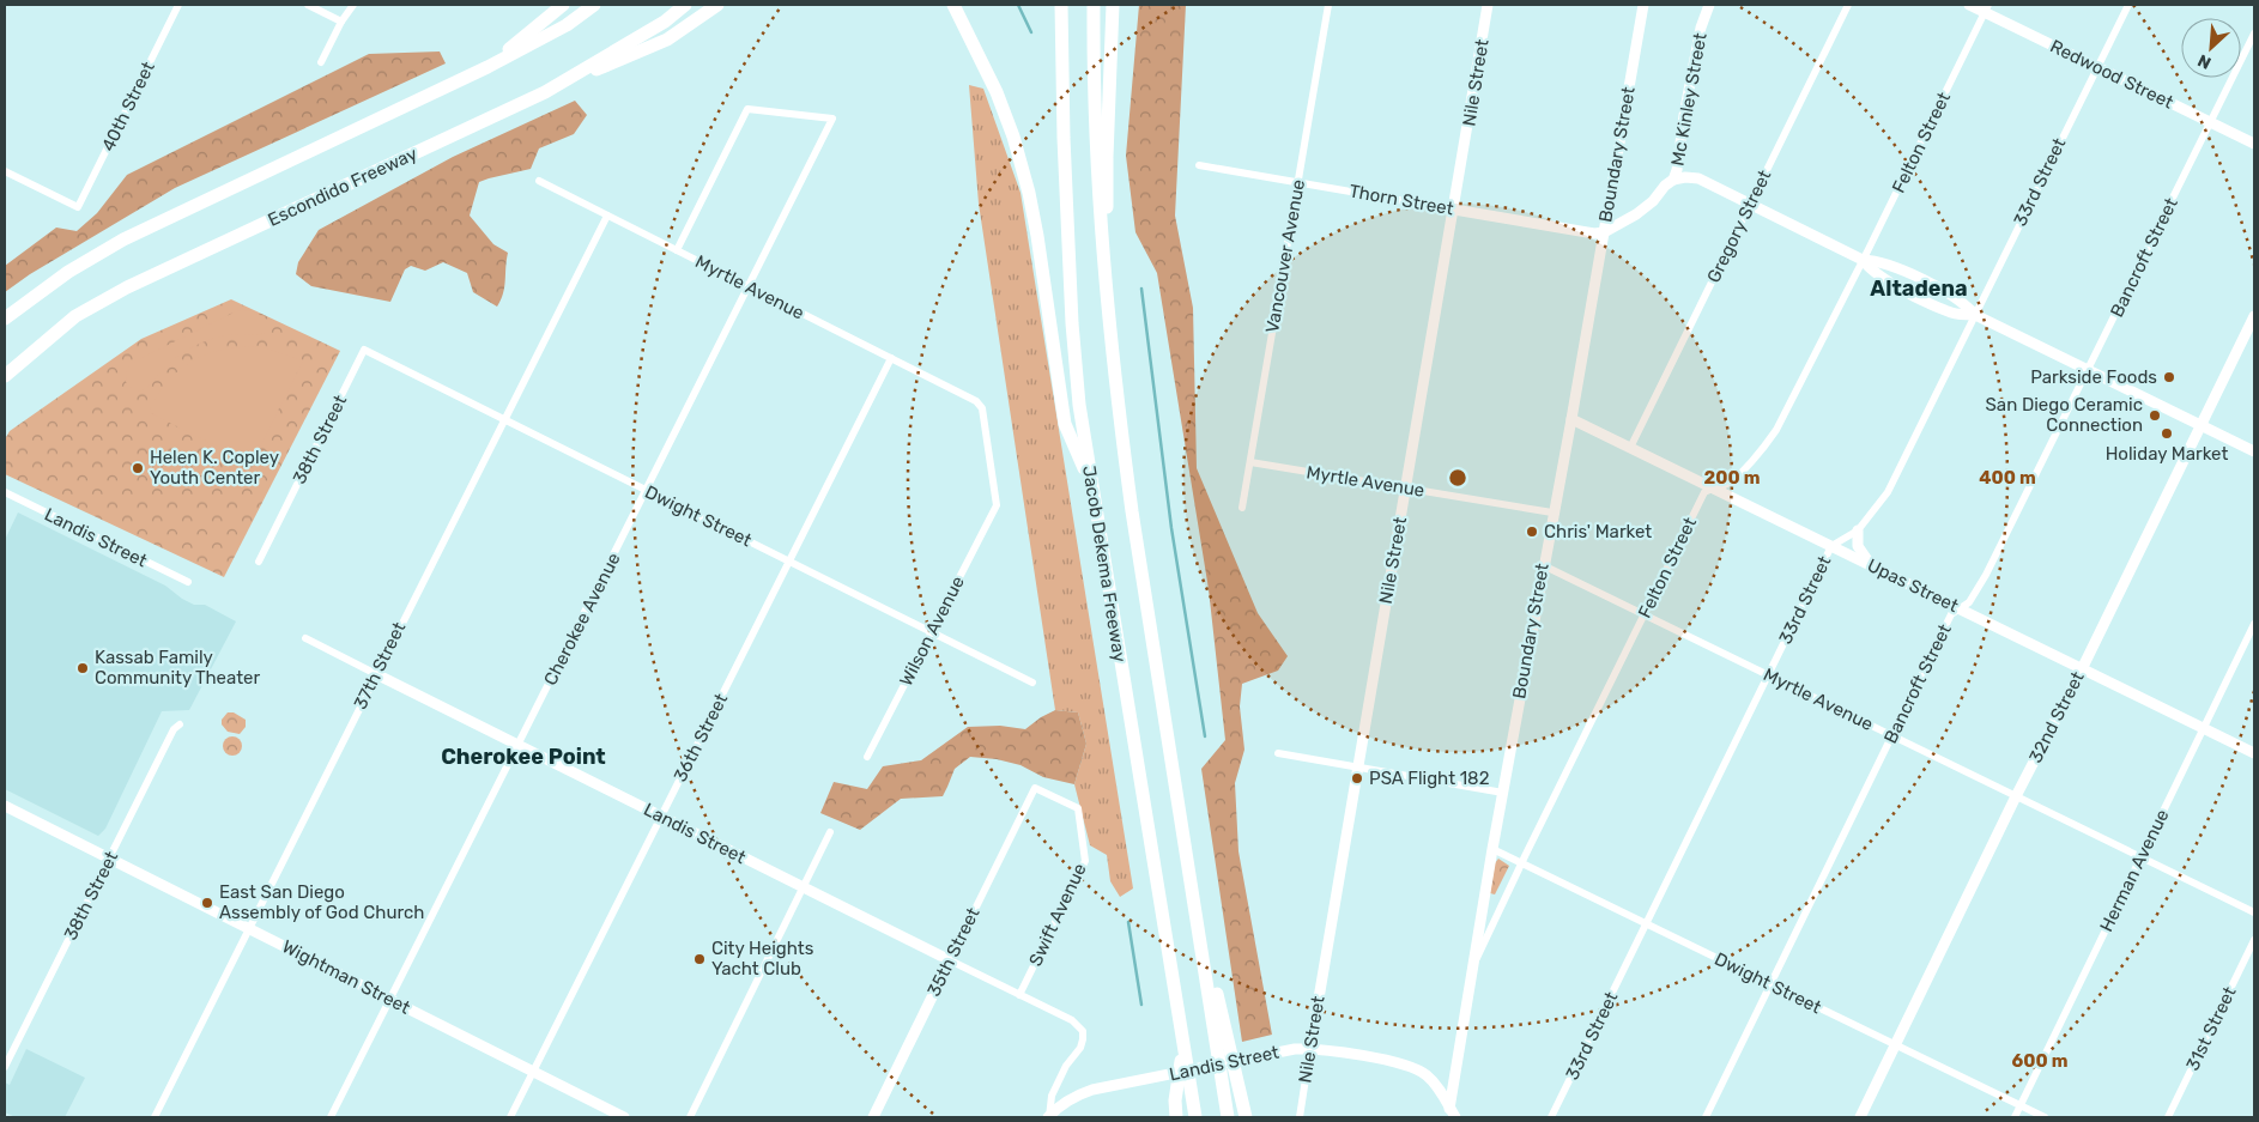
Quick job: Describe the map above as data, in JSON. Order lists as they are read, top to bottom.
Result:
{
  "streets": {
    "highway": ["Escondido Freeway", "Jacob Dekema Freeway"],
    "street": [
      "Redwood Street",
      "Nile Street",
      "Mc Kinley Street",
      "40th Street",
      "Felton Street",
      "Boundary Street",
      "33rd Street",
      "Thorn Street",
      "Gregory Street",
      "Vancouver Avenue",
      "Bancroft Street",
      "Myrtle Avenue",
      "38th Street",
      "Dwight Street",
      "Landis Street",
      "Upas Street",
      "Cherokee Avenue",
      "Wilson Avenue",
      "37th Street",
      "32nd Street",
      "36th Street",
      "Herman Avenue",
      "Swift Avenue",
      "35th Street",
      "Wightman Street",
      "31st Street"
    ]
  },
  "crossings": [
    ["Redwood Street", "Felton Street"],
    ["Redwood Street", "33rd Street"],
    ["Redwood Street", "Bancroft Street"],
    ["Nile Street", "Thorn Street"],
    ["Nile Street", "Myrtle Avenue"],
    ["Nile Street", "Landis Street"],
    ["Mc Kinley Street", "Boundary Street"],
    ["Mc Kinley Street", "Thorn Street"],
    ["Felton Street", "Boundary Street"],
    ["Felton Street", "Myrtle Avenue"],
    ["Felton Street", "Dwight Street"],
    ["Felton Street", "Upas Street"],
    ["Boundary Street", "Thorn Street"],
    ["Boundary Street", "Myrtle Avenue"],
    ["Boundary Street", "Dwight Street"],
    ["Boundary Street", "Landis Street"],
    ["Boundary Street", "Upas Street"],
    ["33rd Street", "Myrtle Avenue"],
    ["33rd Street", "Dwight Street"],
    ["33rd Street", "Upas Street"],
    ["Thorn Street", "Vancouver Avenue"],
    ["Gregory Street", "Upas Street"],
    ["Vancouver Avenue", "Myrtle Avenue"],
    ["Bancroft Street", "Myrtle Avenue"],
    ["Bancroft Street", "Dwight Street"],
    ["Bancroft Street", "Upas Street"],
    ["Myrtle Avenue", "Cherokee Avenue"],
    ["Myrtle Avenue", "Wilson Avenue"],
    ["Myrtle Avenue", "37th Street"],
    ["Myrtle Avenue", "32nd Street"],
    ["Myrtle Avenue", "36th Street"],
    ["Myrtle Avenue", "Herman Avenue"],
    ["38th Street", "Dwight Street"],
    ["38th Street", "Wightman Street"],
    ["Dwight Street", "Cherokee Avenue"],
    ["Dwight Street", "Wilson Avenue"],
    ["Dwight Street", "37th Street"],
    ["Dwight Street", "32nd Street"],
    ["Dwight Street", "36th Street"],
    ["Dwight Street", "Herman Avenue"],
    ["Landis Street", "Cherokee Avenue"],
    ["Landis Street", "37th Street"],
    ["Landis Street", "36th Street"],
    ["Landis Street", "Swift Avenue"],
    ["Landis Street", "35th Street"],
    ["Upas Street", "32nd Street"],
    ["Upas Street", "Herman Avenue"],
    ["Cherokee Avenue", "Wightman Street"],
    ["37th Street", "Wightman Street"],
    ["36th Street", "Wightman Street"],
    ["Swift Avenue", "35th Street"]
  ],
  "districts": ["Altadena", "Cherokee Point"],
  "places": [
    "Parkside Foods",
    "San Diego Ceramic Connection",
    "Holiday Market",
    "Helen K. Copley Youth Center",
    "Chris' Market",
    "Kassab Family Community Theater",
    "PSA Flight 182",
    "East San Diego Assembly of God Church",
    "City Heights Yacht Club"
  ],
  "north": "bottom left",
  "rings": ["200 m", "400 m", "600 m"]
}
